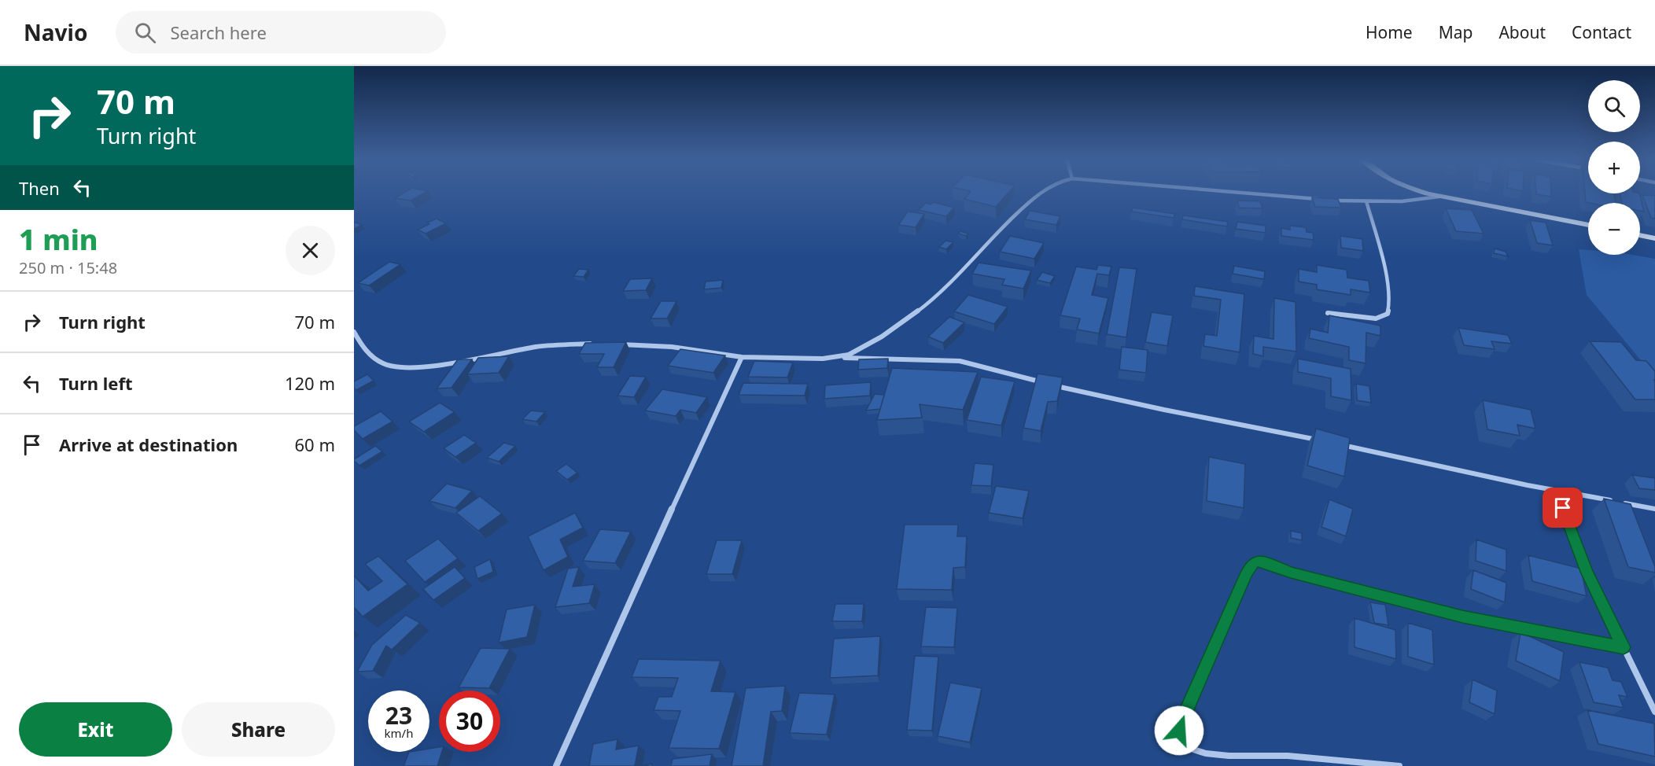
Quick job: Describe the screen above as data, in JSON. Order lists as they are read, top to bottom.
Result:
{
  "page": {
    "header": "Navio",
    "search": "Search here",
    "nav": [
      "Home",
      "Map",
      "About",
      "Contact"
    ],
    "turn": ["70 m", "Turn right"],
    "map_buttons": ["+", "−"],
    "then": "Then",
    "heading": ["1 min", "250 m · 15:48"],
    "list": [
      {
        "name": "Turn right",
        "value": "70 m"
      },
      {
        "name": "Turn left",
        "value": "120 m"
      },
      {
        "name": "Arrive at destination",
        "value": "60 m"
      }
    ],
    "speed": "23 km/h",
    "limit": "30",
    "buttons": ["Exit", "Share"]
  }
}
